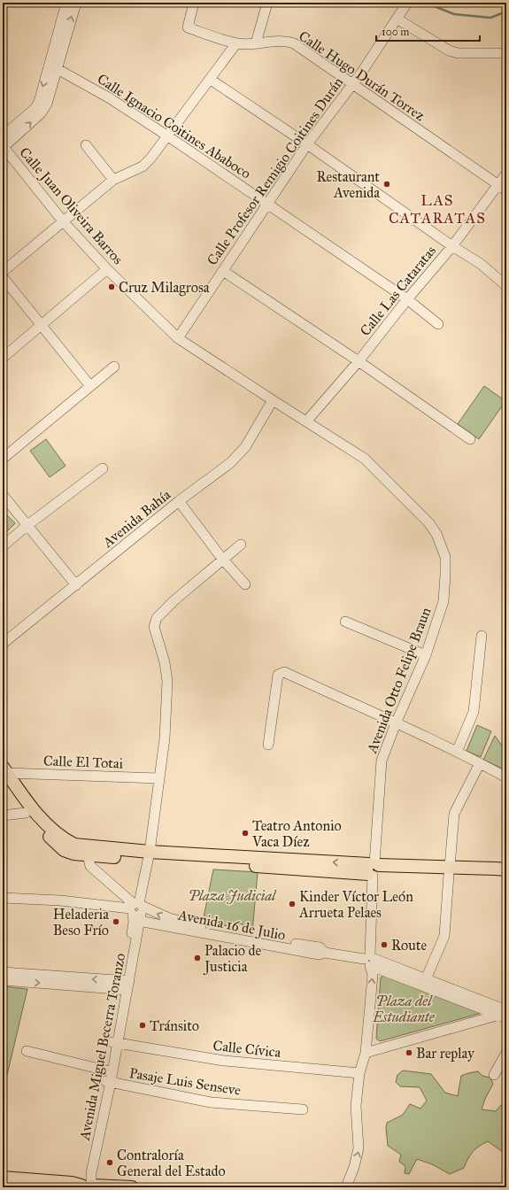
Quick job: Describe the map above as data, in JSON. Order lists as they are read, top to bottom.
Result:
{
  "streets": {
    "street": [
      "Calle Hugo Durán Torrez",
      "Calle Ignacio Coitines Ababoco",
      "Calle Profesor Remigio Coitines Durán",
      "Calle Juan Oliveira Barros",
      "Calle Las Cataratas",
      "Avenida Bahía",
      "Avenida Otto Felipe Braun",
      "Calle El Totai",
      "Avenida 16 de Julio",
      "Avenida Miguel Becerra Toranzo",
      "Calle Cívica",
      "Pasaje Luis Senseve"
    ]
  },
  "crossings": [
    ["Calle Hugo Durán Torrez", "Calle Profesor Remigio Coitines Durán"],
    ["Calle Hugo Durán Torrez", "Calle Las Cataratas"],
    ["Calle Ignacio Coitines Ababoco", "Calle Profesor Remigio Coitines Durán"],
    ["Calle Ignacio Coitines Ababoco", "Calle Las Cataratas"],
    ["Calle Profesor Remigio Coitines Durán", "Calle Juan Oliveira Barros"],
    ["Calle Juan Oliveira Barros", "Calle Las Cataratas"],
    ["Calle Juan Oliveira Barros", "Avenida Bahía"],
    ["Calle Juan Oliveira Barros", "Avenida Otto Felipe Braun"],
    ["Calle Las Cataratas", "Avenida Otto Felipe Braun"],
    ["Avenida Otto Felipe Braun", "Avenida 16 de Julio"],
    ["Avenida Otto Felipe Braun", "Calle Cívica"],
    ["Calle El Totai", "Avenida Miguel Becerra Toranzo"],
    ["Avenida 16 de Julio", "Avenida Miguel Becerra Toranzo"],
    ["Avenida Miguel Becerra Toranzo", "Calle Cívica"],
    ["Avenida Miguel Becerra Toranzo", "Pasaje Luis Senseve"]
  ],
  "districts": ["LAS CATARATAS"],
  "parks": ["Plaza Judicial", "Plaza del Estudiante"],
  "places": [
    "Restaurant Avenida",
    "Cruz Milagrosa",
    "Teatro Antonio Vaca Díez",
    "Kinder Víctor León Arrueta Pelaes",
    "Heladeria Beso Frío",
    "Route",
    "Palacio de Justicia",
    "Tránsito",
    "Bar replay",
    "Contraloría General del Estado"
  ],
  "scale_bar": "100 m"
}
